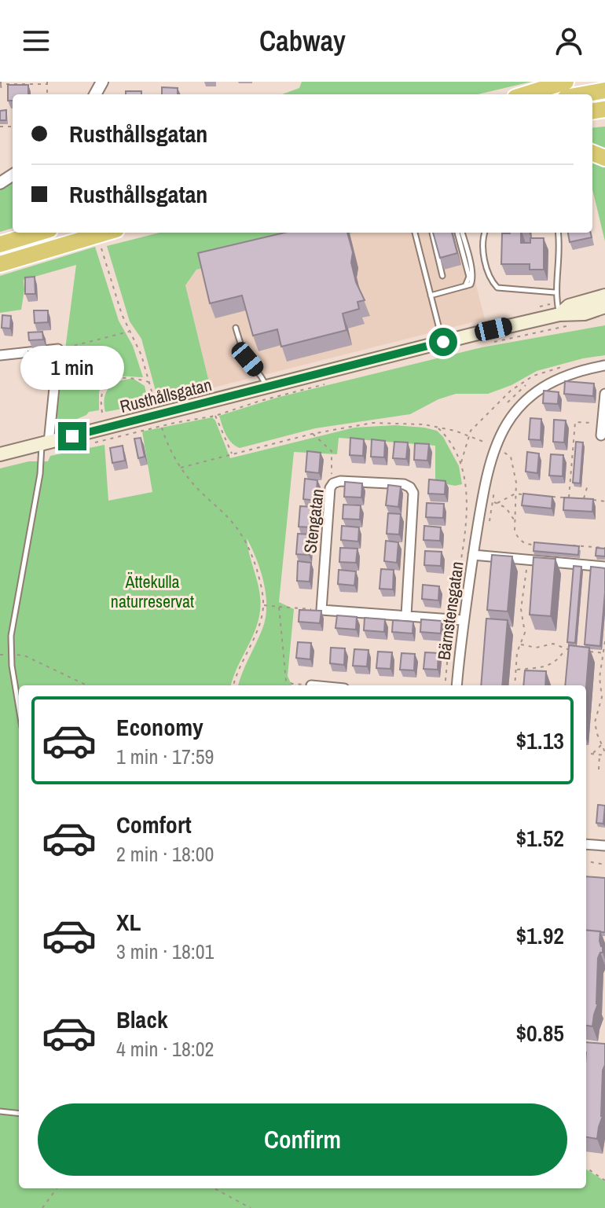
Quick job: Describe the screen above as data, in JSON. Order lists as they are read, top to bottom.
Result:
{
  "streets": {
    "main road": ["Rusthållsgatan"],
    "street": ["Stengatan", "Bärnstensgatan"]
  },
  "parks": ["Ättekulla naturreservat"],
  "page": {
    "header": "Cabway",
    "banner": ["Rusthållsgatan", "Rusthållsgatan"],
    "bubble": "1 min",
    "list": [
      {
        "name": "Economy",
        "note": "1 min · 17:59",
        "value": "$1.13"
      },
      {
        "name": "Comfort",
        "note": "2 min · 18:00",
        "value": "$1.52"
      },
      {
        "name": "XL",
        "note": "3 min · 18:01",
        "value": "$1.92"
      },
      {
        "name": "Black",
        "note": "4 min · 18:02",
        "value": "$0.85"
      }
    ],
    "buttons": "Confirm"
  }
}
